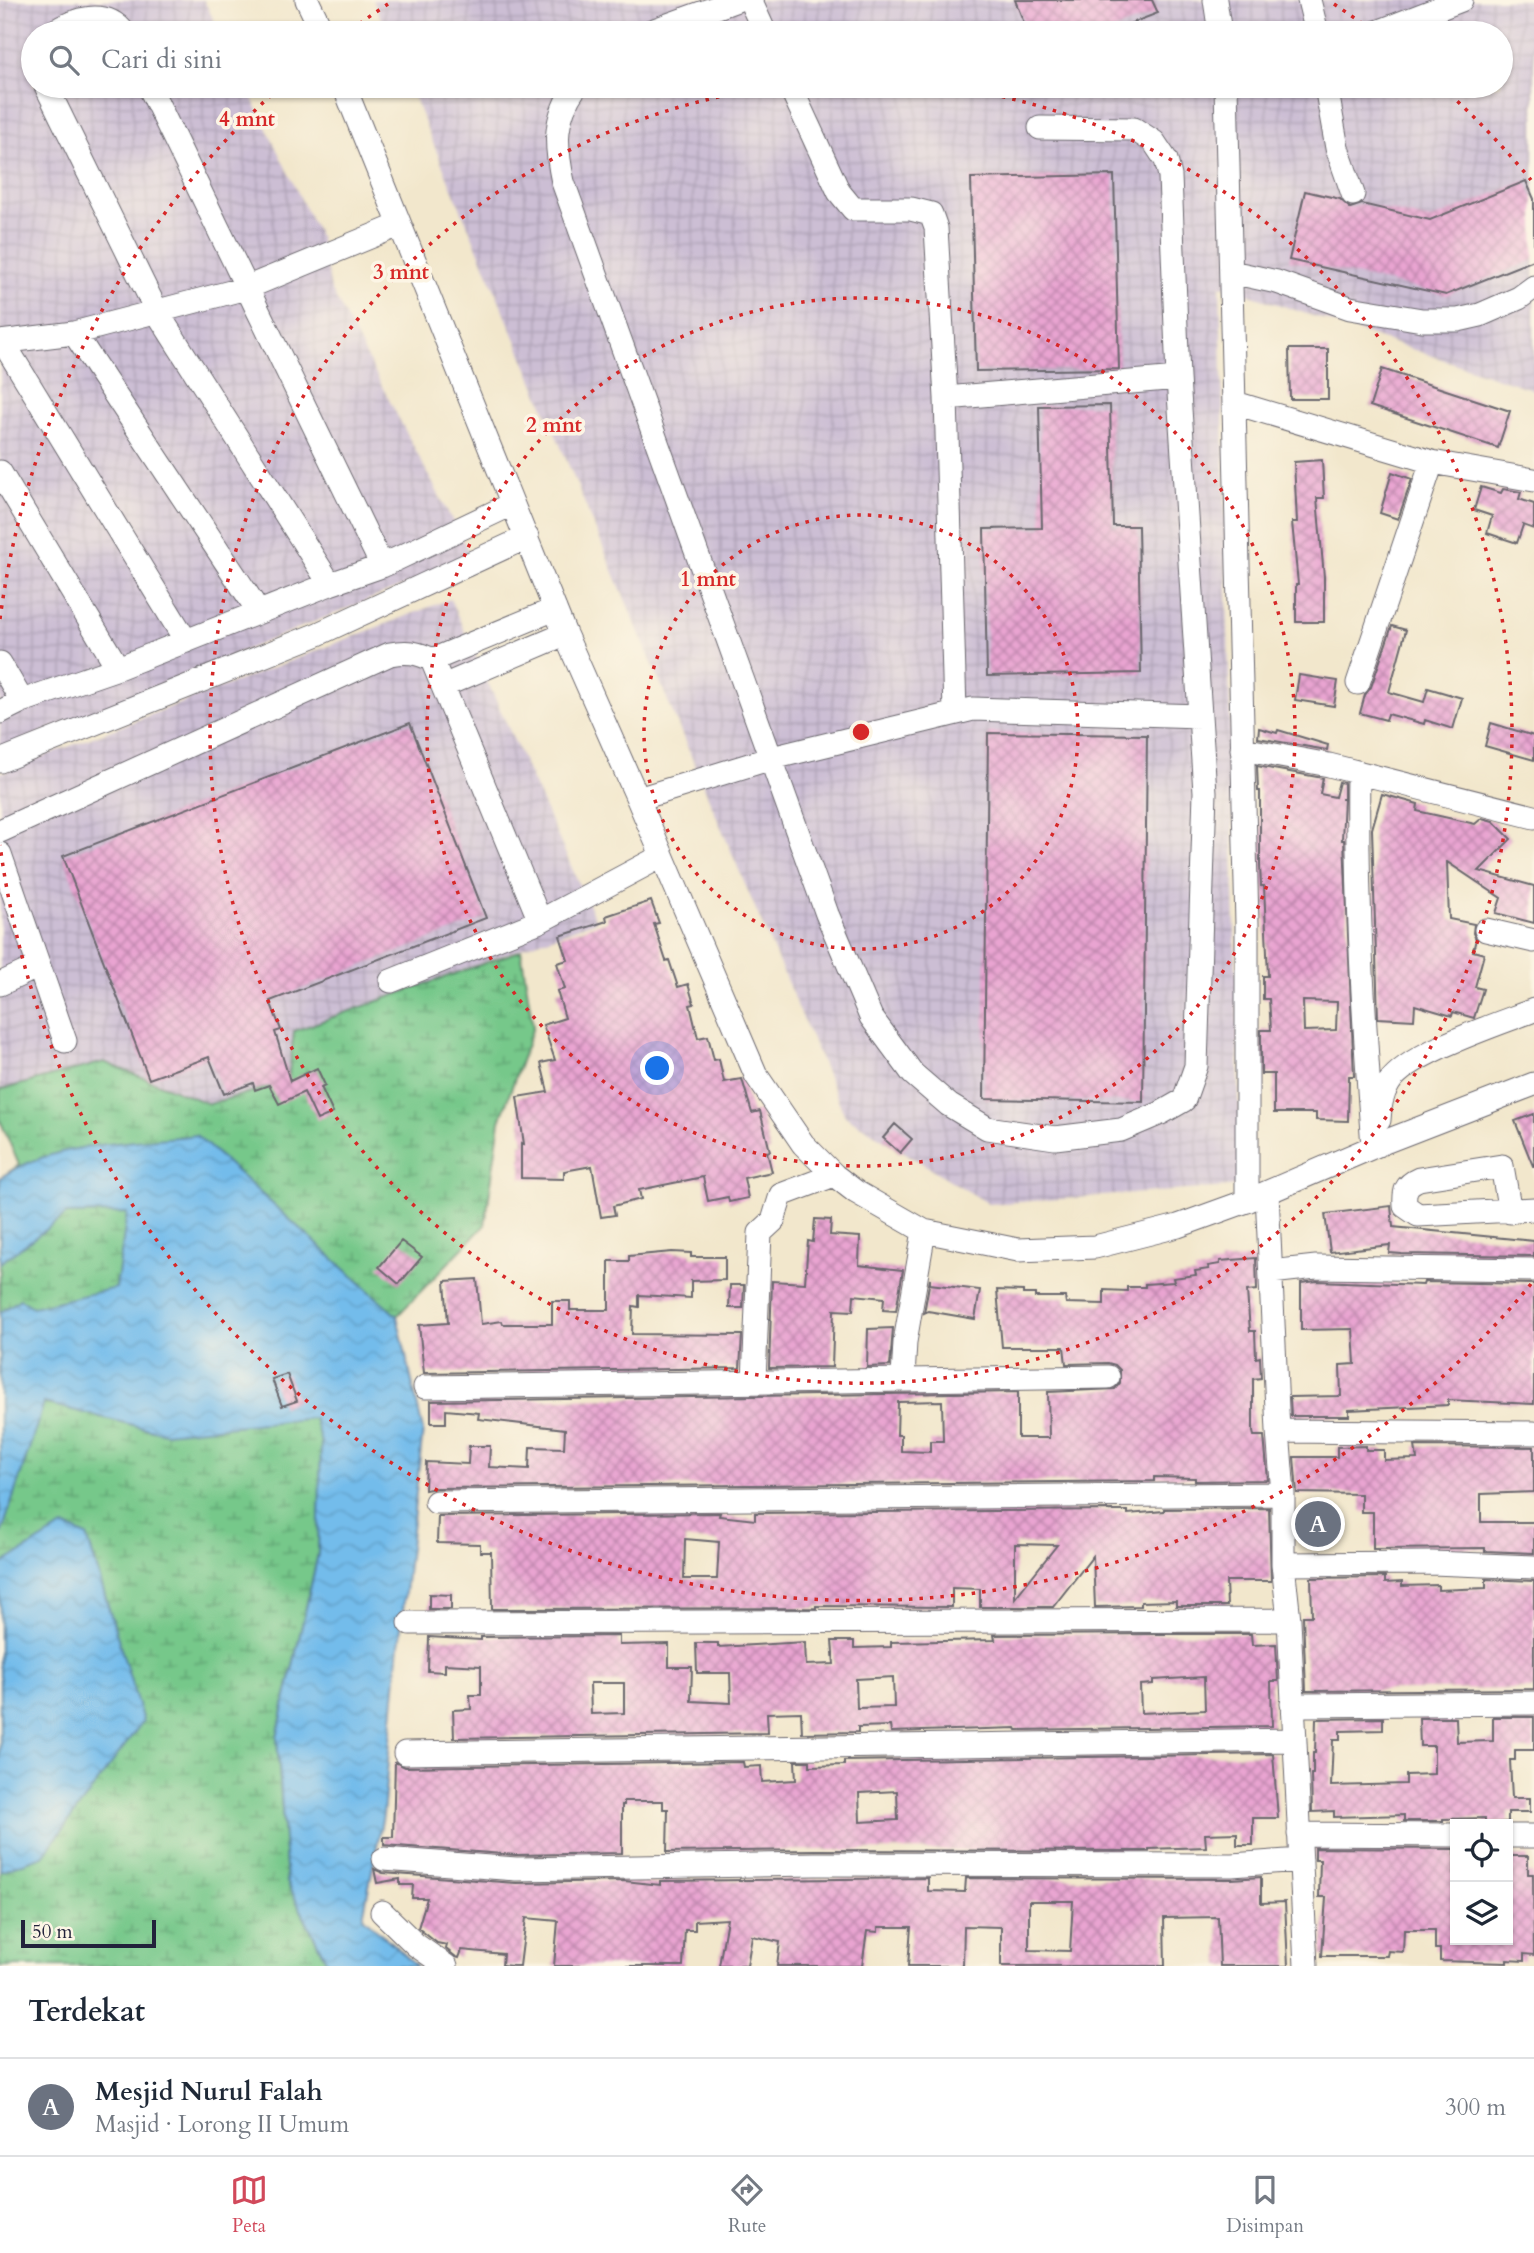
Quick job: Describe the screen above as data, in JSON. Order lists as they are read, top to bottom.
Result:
{
  "scale_bar": "50 m",
  "page": {
    "search": "Cari di sini",
    "pins": "A",
    "scale": "50 m",
    "heading": "Terdekat",
    "list": [
      {
        "mark": "A",
        "name": "Mesjid Nurul Falah",
        "note": "Masjid · Lorong II Umum",
        "value": "300 m"
      }
    ],
    "nav": ["Peta", "Rute", "Disimpan"]
  },
  "rings": [
    "4 mnt",
    "3 mnt",
    "2 mnt",
    "1 mnt"
  ]
}
